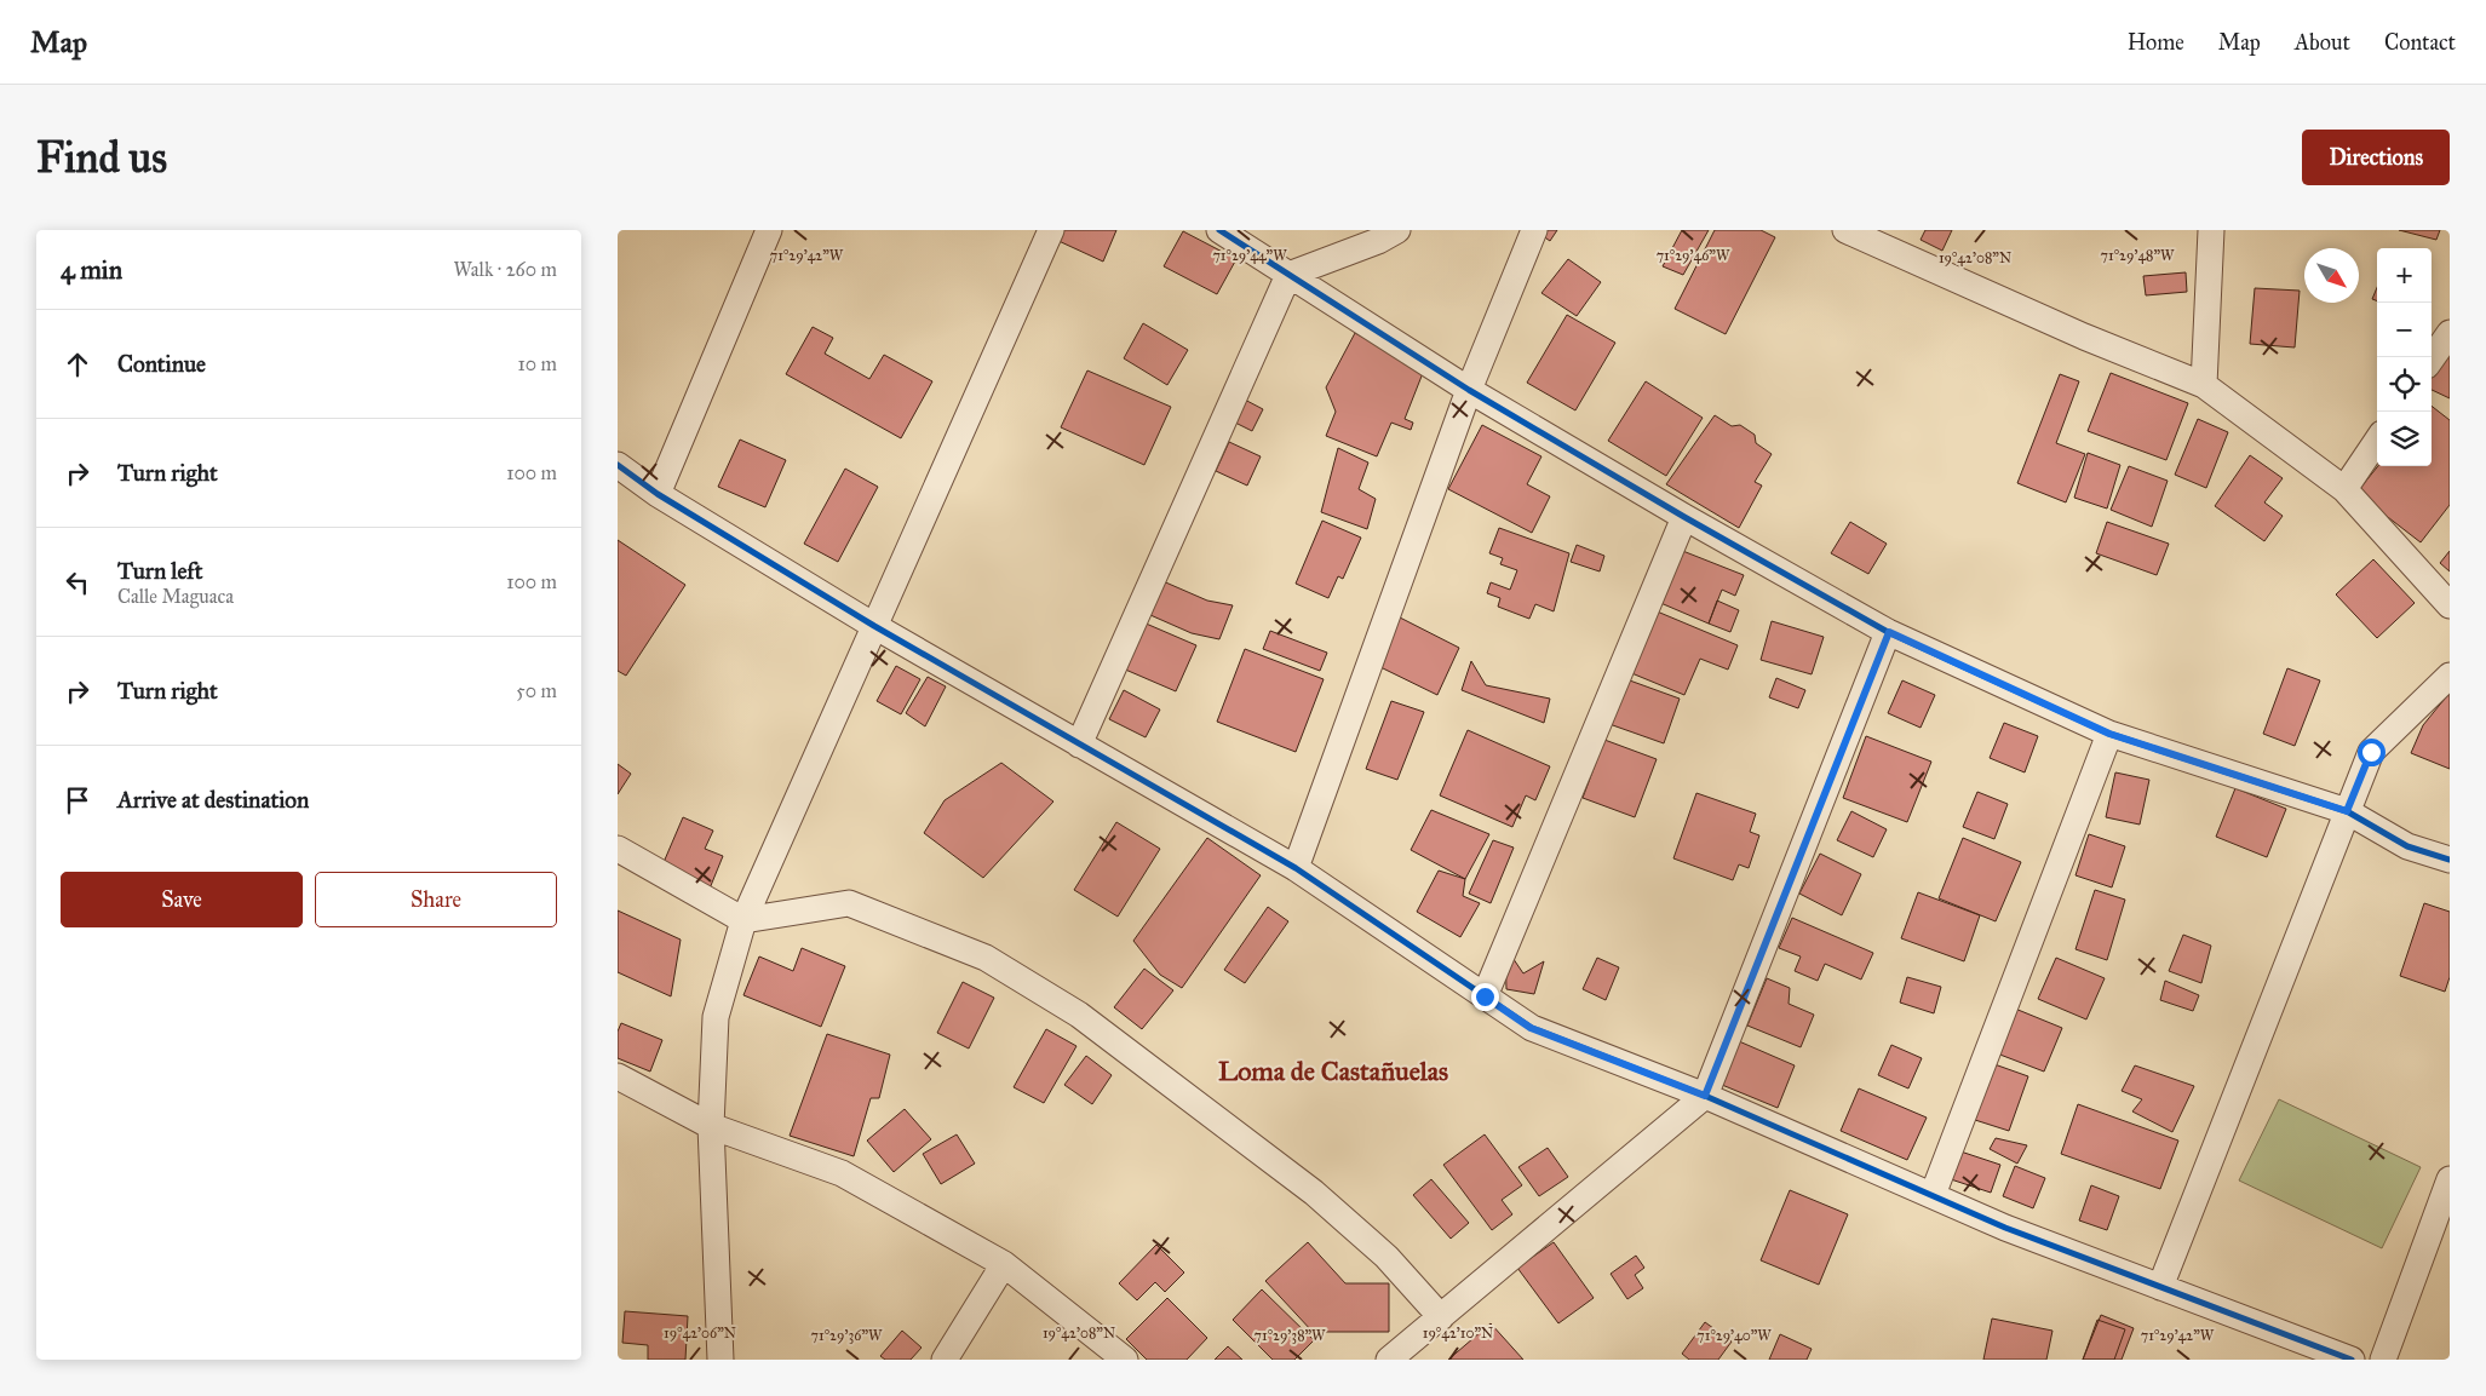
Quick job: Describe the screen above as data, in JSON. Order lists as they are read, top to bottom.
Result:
{
  "districts": ["Loma de Castañuelas"],
  "north": "bottom right",
  "page": {
    "header": "Map",
    "nav": [
      "Home",
      "Map",
      "About",
      "Contact"
    ],
    "buttons": [
      "Directions",
      ["Save", "Share"]
    ],
    "title": "Find us",
    "heading": ["4 min", "Walk · 260 m"],
    "map_buttons": ["+", "−"],
    "list": [
      ["Continue", "10 m"],
      ["Turn right", "100 m"],
      ["Turn left", "Calle Maguaca", "100 m"],
      ["Turn right", "50 m"],
      "Arrive at destination"
    ]
  },
  "coordinates": [
    "71°29'44\"W",
    "71°29'42\"W",
    "71°29'46\"W",
    "71°29'48\"W",
    "19°42'08\"N",
    "19°42'06\"N",
    "19°42'10\"N",
    "71°29'36\"W",
    "71°29'38\"W",
    "71°29'40\"W"
  ]
}
